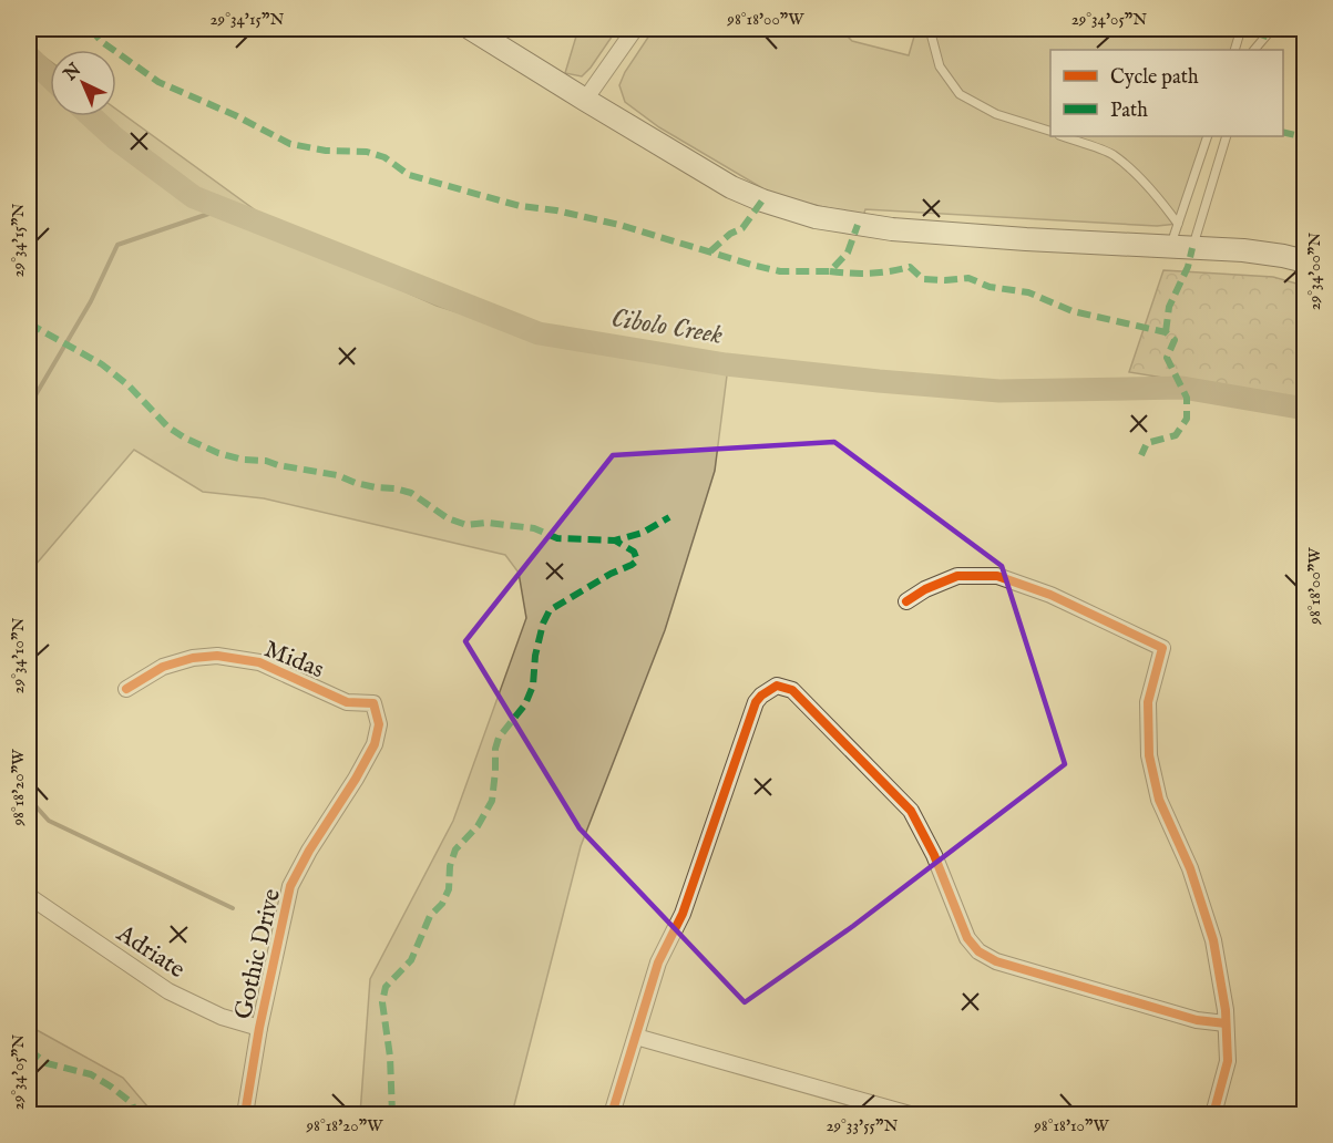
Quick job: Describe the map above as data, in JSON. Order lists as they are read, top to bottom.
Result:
{
  "streets": {
    "street": ["Midas", "Adriate", "Gothic Drive"]
  },
  "crossings": [
    ["Midas", "Gothic Drive"],
    ["Adriate", "Gothic Drive"]
  ],
  "water": ["Cibolo Creek"],
  "legend": ["Cycle path", "Path"],
  "north": "top left",
  "coordinates": [
    "29°34'15\"N",
    "98°18'00\"W",
    "29°34'05\"N",
    "29°34'00\"N",
    "29°34'10\"N",
    "98°18'20\"W",
    "29°33'55\"N",
    "98°18'10\"W"
  ]
}
